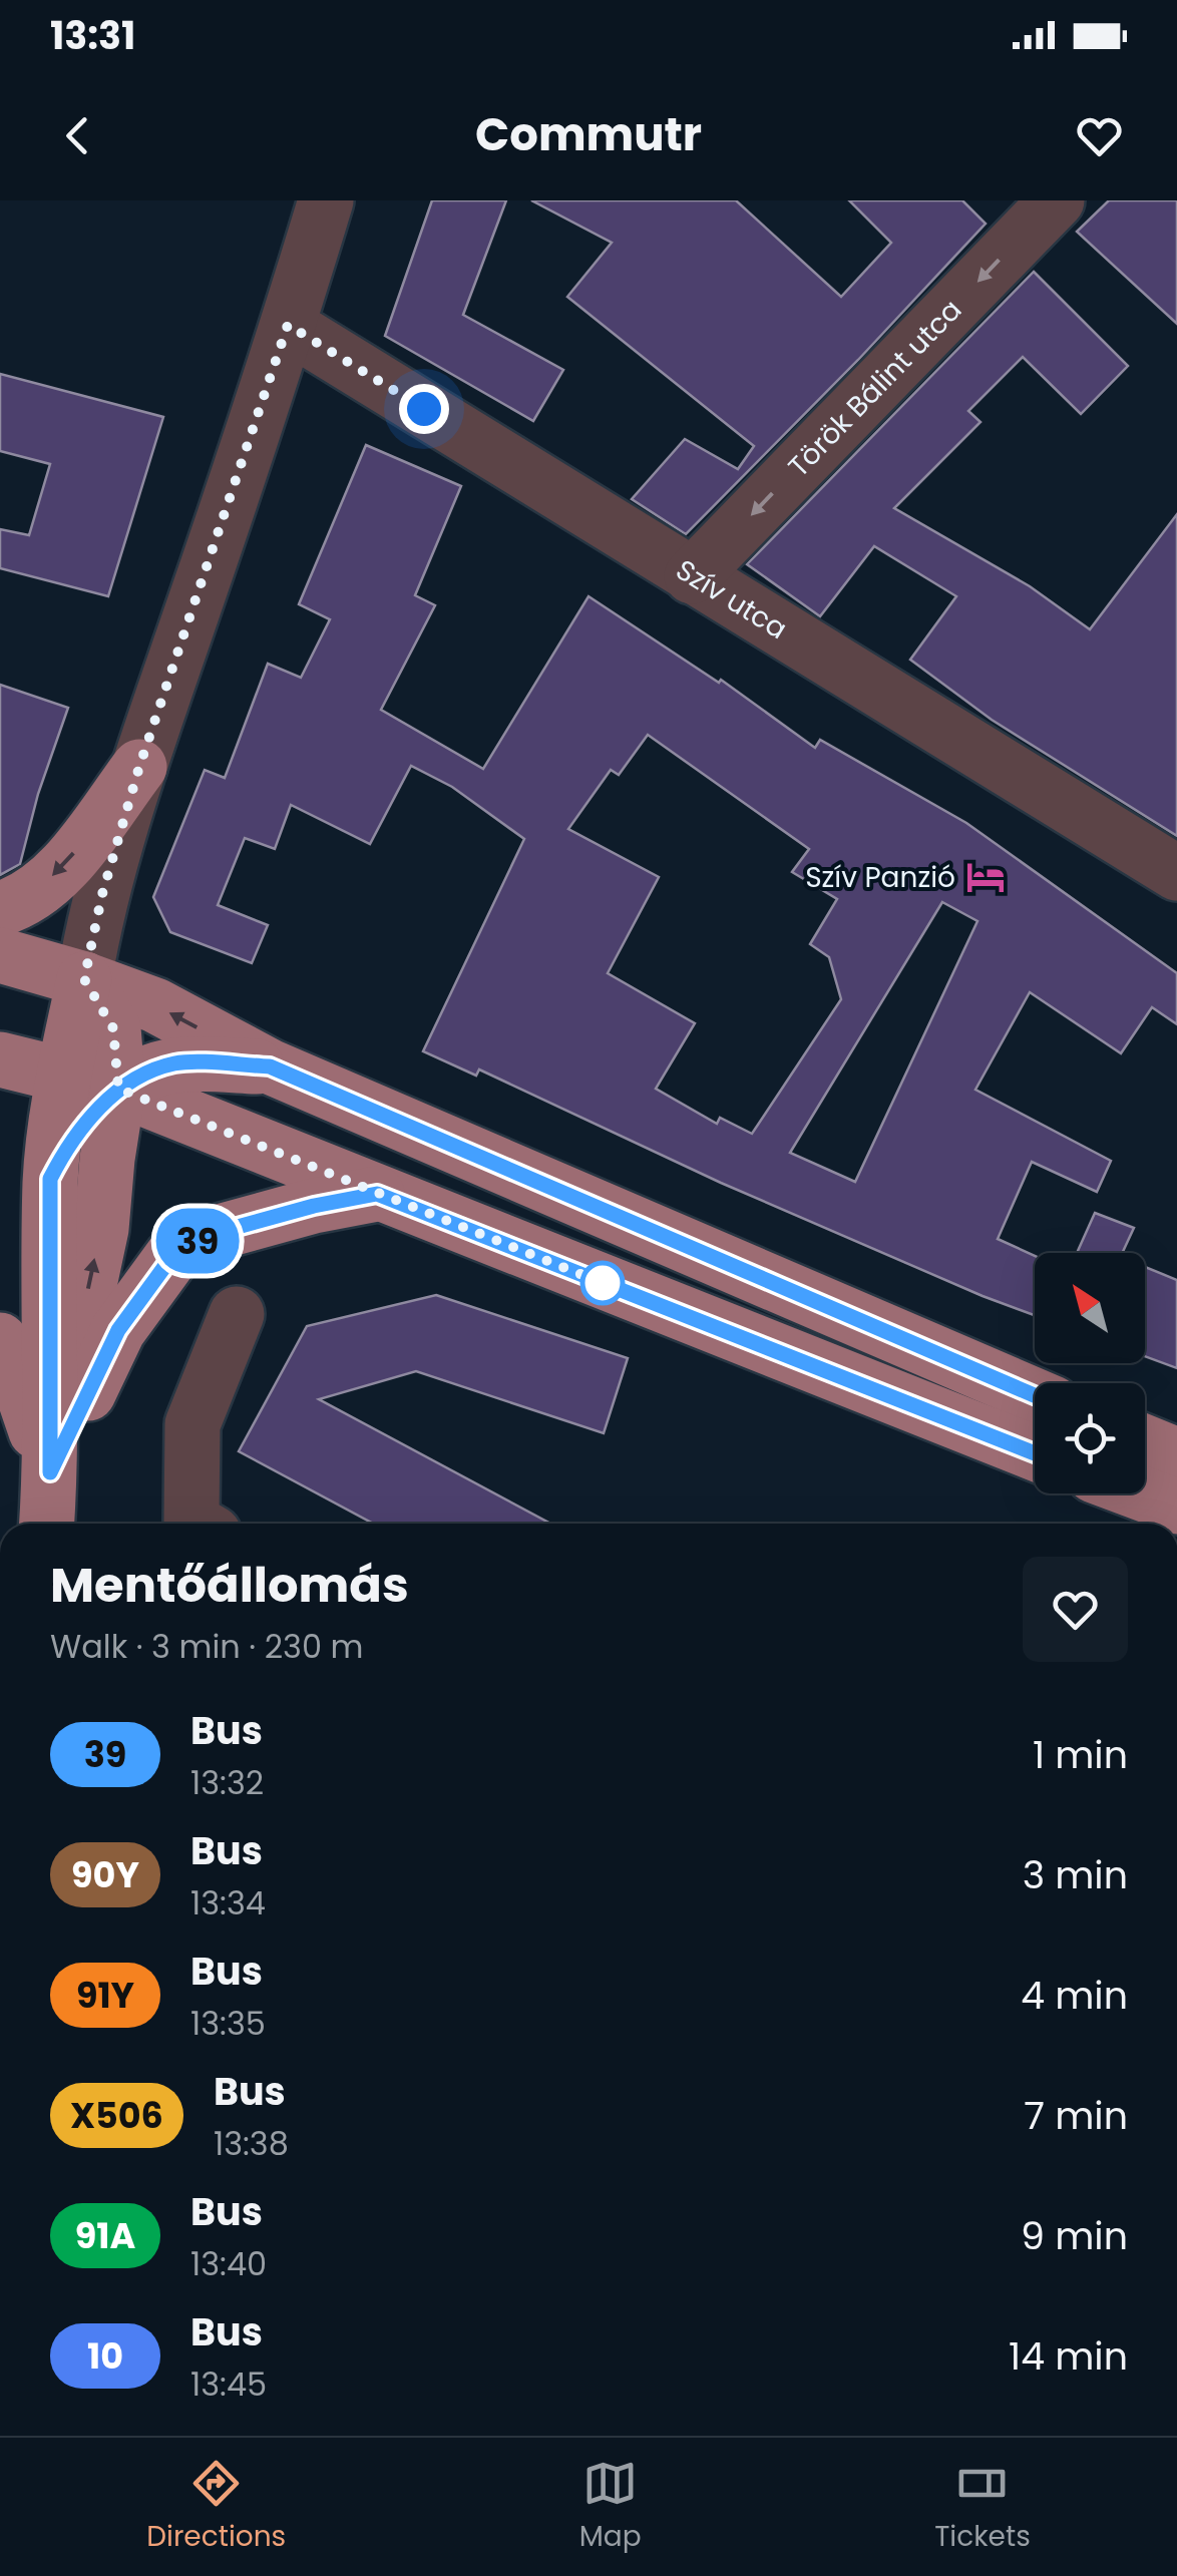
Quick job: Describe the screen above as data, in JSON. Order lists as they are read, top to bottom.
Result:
{
  "streets": {
    "street": ["Török Bálint utca", "Szív utca"]
  },
  "crossings": [
    ["Török Bálint utca", "Szív utca"]
  ],
  "one_way": ["Török Bálint utca"],
  "places": {
    "hotel": ["Szív Panzió"]
  },
  "lines": ["bus line 39"],
  "north": "top left",
  "page": {
    "status": "13:31",
    "header": "Commutr",
    "on_map": "39",
    "heading": ["Mentőállomás", "Walk · 3 min · 230 m"],
    "list": [
      {
        "mark": "39",
        "name": "Bus",
        "note": "13:32",
        "value": "1 min"
      },
      {
        "mark": "90Y",
        "name": "Bus",
        "note": "13:34",
        "value": "3 min"
      },
      {
        "mark": "91Y",
        "name": "Bus",
        "note": "13:35",
        "value": "4 min"
      },
      {
        "mark": "X506",
        "name": "Bus",
        "note": "13:38",
        "value": "7 min"
      },
      {
        "mark": "91A",
        "name": "Bus",
        "note": "13:40",
        "value": "9 min"
      },
      {
        "mark": "10",
        "name": "Bus",
        "note": "13:45",
        "value": "14 min"
      }
    ],
    "tabs": ["Directions", "Map", "Tickets"]
  }
}
